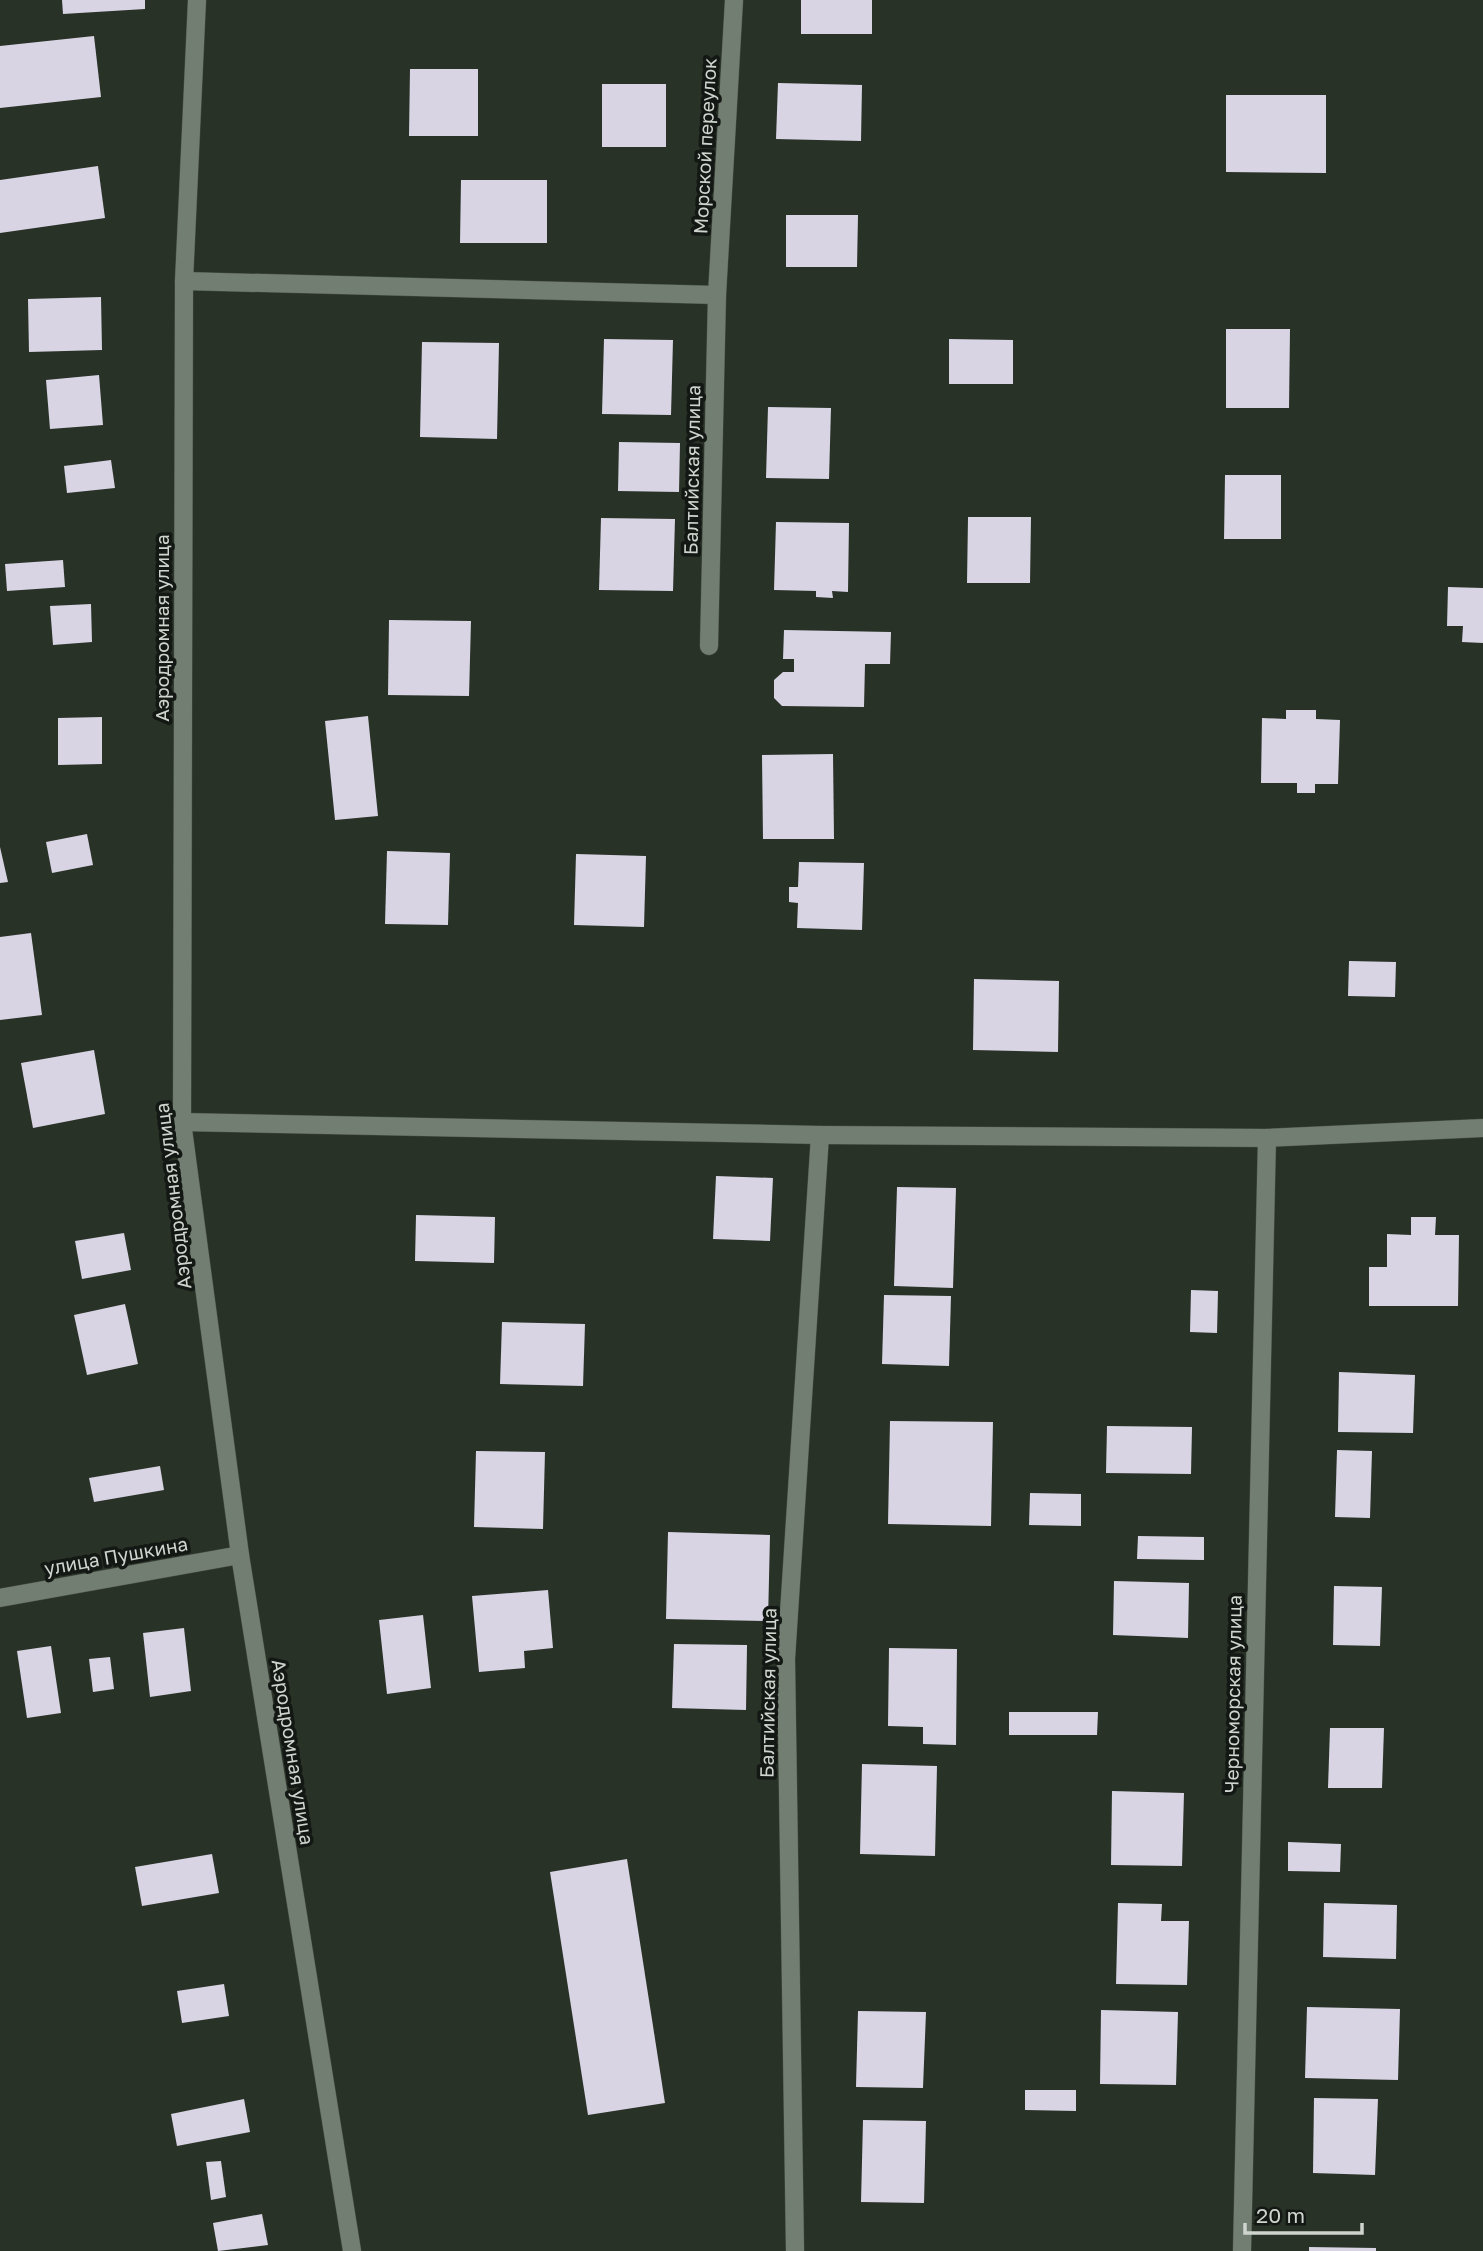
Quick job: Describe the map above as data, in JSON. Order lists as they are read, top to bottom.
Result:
{
  "streets": {
    "street": [
      "Морской переулок",
      "Балтийская улица",
      "Аэродромная улица",
      "улица Пушкина",
      "Черноморская улица"
    ]
  },
  "crossings": [
    ["Морской переулок", "Балтийская улица"],
    ["Аэродромная улица", "улица Пушкина"]
  ],
  "scale_bar": "20 m"
}
